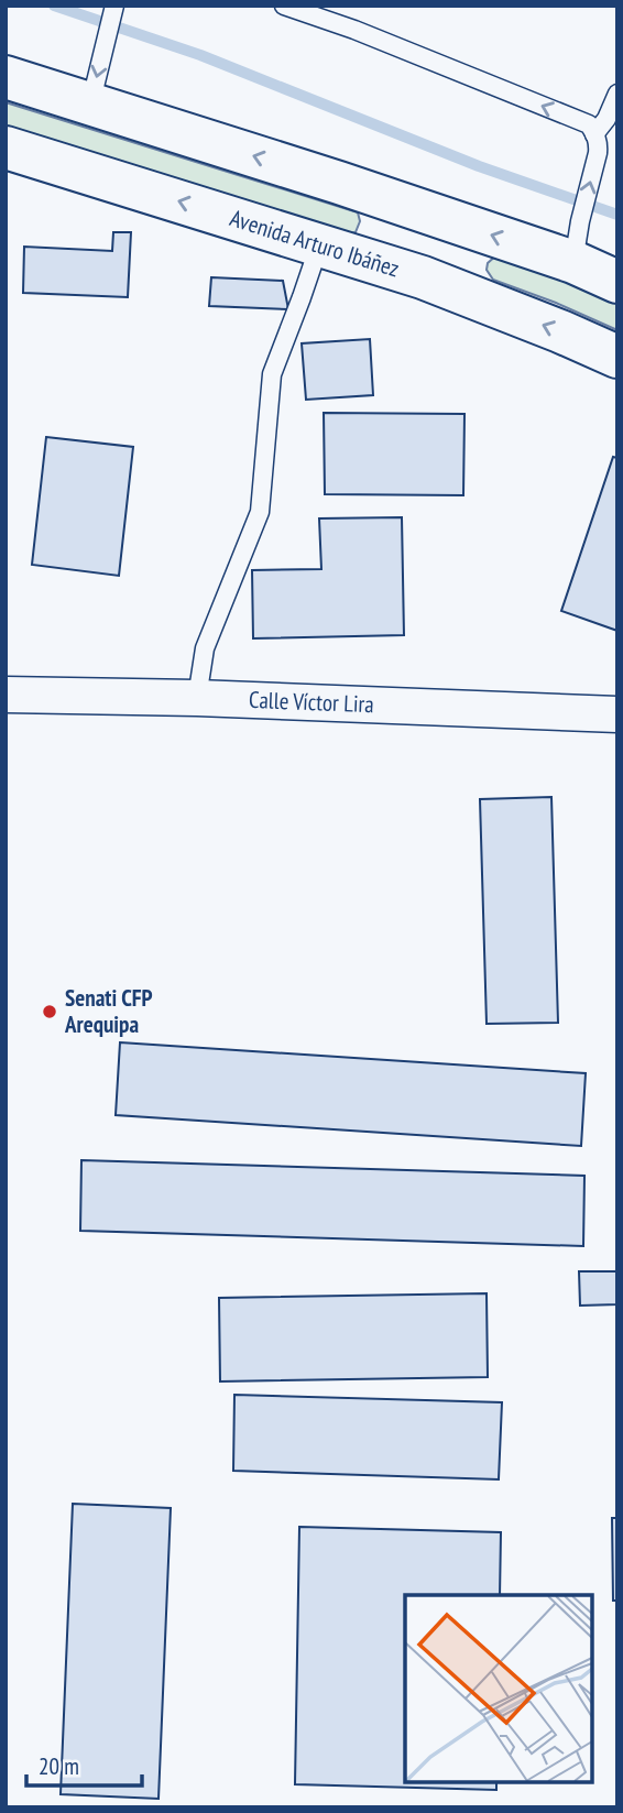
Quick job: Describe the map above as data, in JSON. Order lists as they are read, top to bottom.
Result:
{
  "streets": {
    "main road": ["Avenida Arturo Ibáñez"],
    "street": ["Calle Víctor Lira"]
  },
  "places": ["Senati CFP Arequipa"],
  "scale_bar": "20 m"
}
